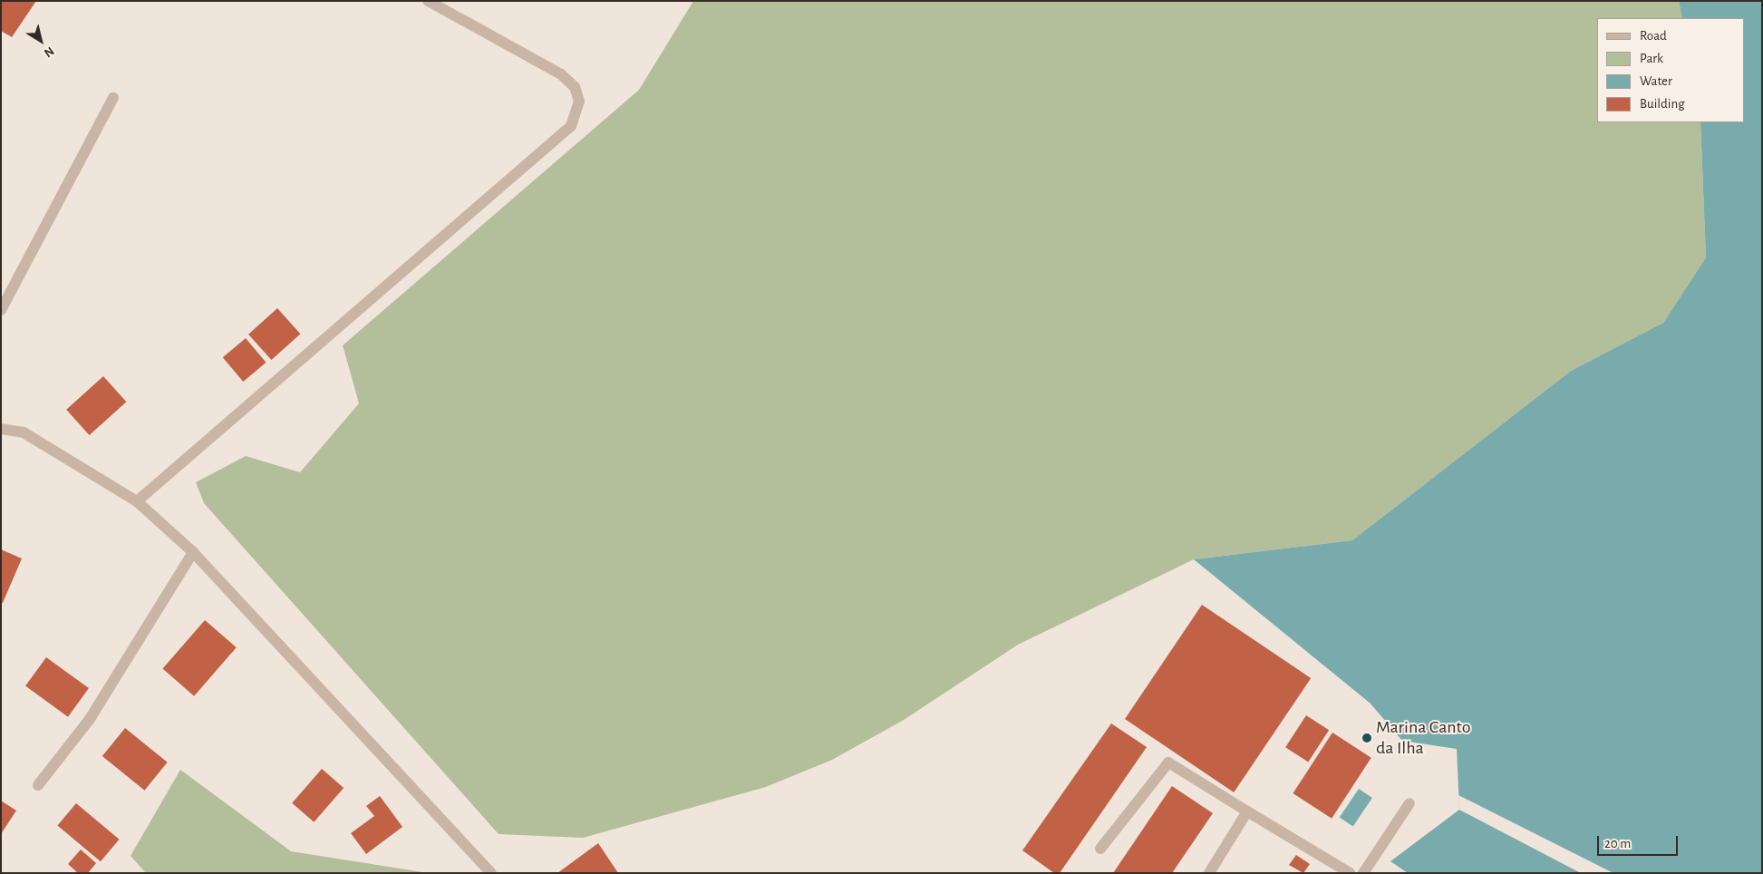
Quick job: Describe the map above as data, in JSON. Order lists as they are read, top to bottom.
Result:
{
  "places": ["Marina Canto da Ilha"],
  "legend": [
    "Road",
    "Park",
    "Water",
    "Building"
  ],
  "scale_bar": "20 m",
  "north": "bottom right"
}
